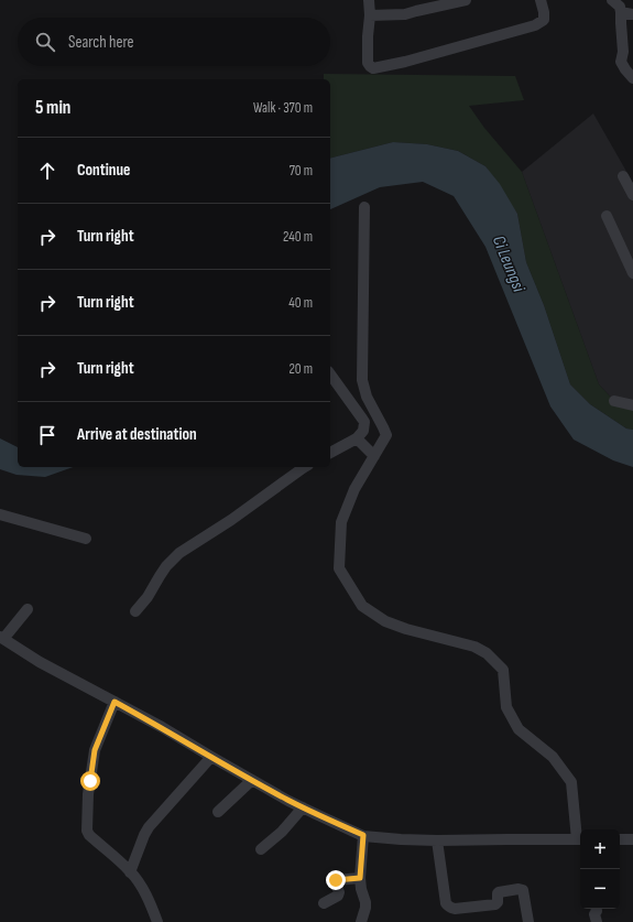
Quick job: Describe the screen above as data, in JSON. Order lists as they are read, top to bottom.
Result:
{
  "water": ["Ci Leungsi"],
  "page": {
    "search": "Search here",
    "heading": ["5 min", "Walk · 370 m"],
    "list": [
      ["Continue", "70 m"],
      ["Turn right", "240 m"],
      ["Turn right", "40 m"],
      ["Turn right", "20 m"],
      "Arrive at destination"
    ],
    "map_buttons": ["+", "−"]
  }
}
